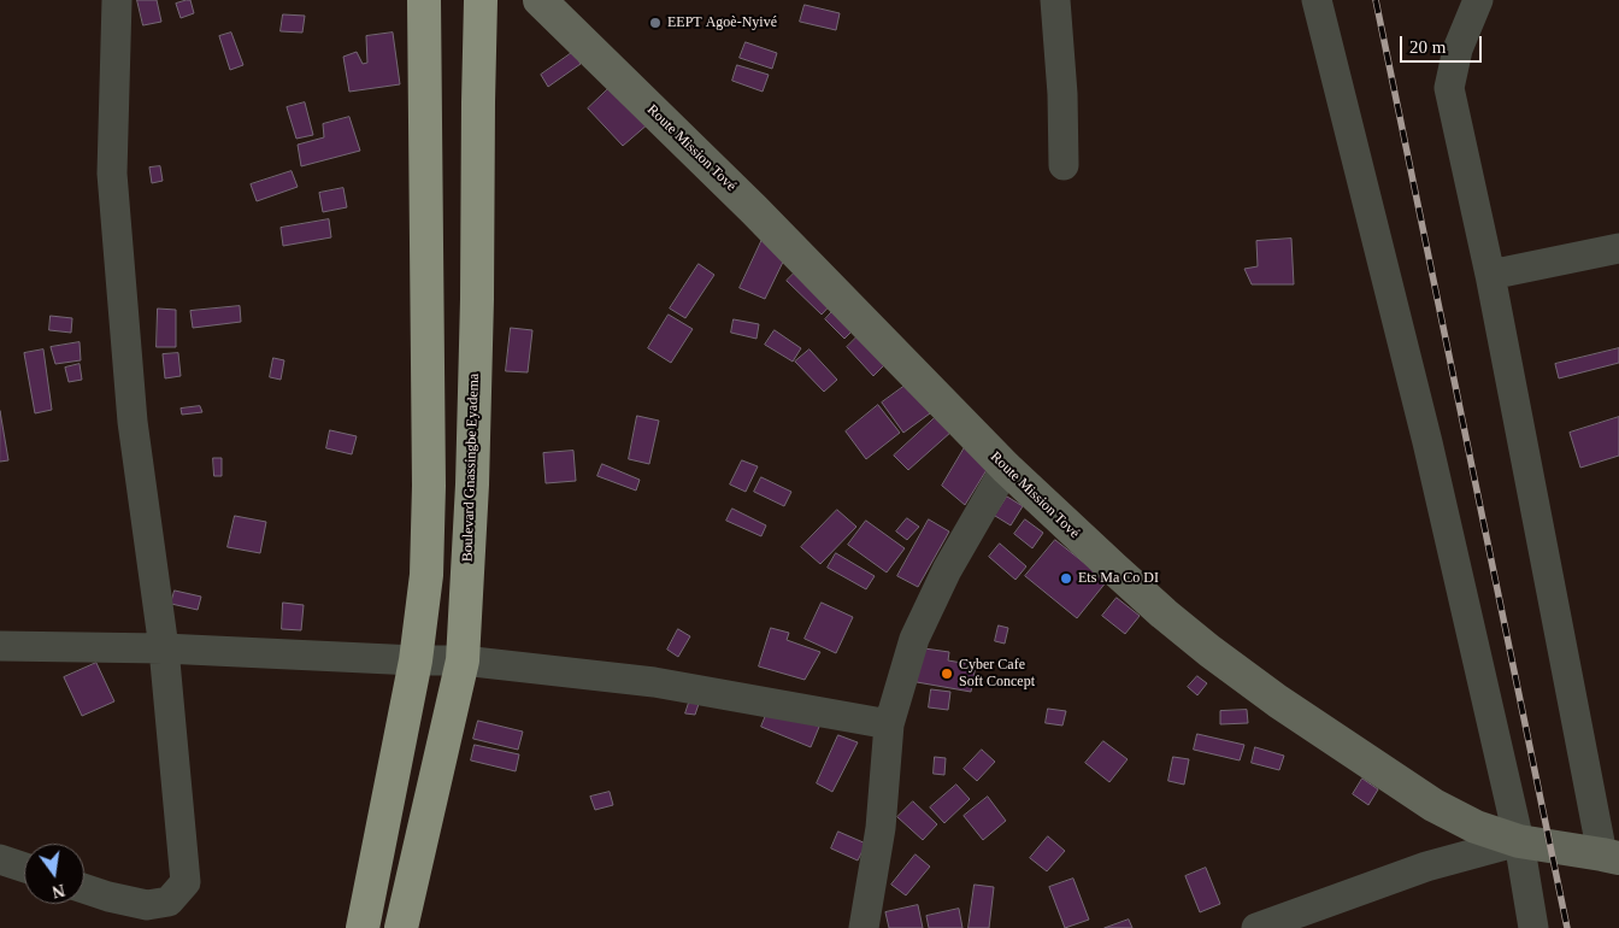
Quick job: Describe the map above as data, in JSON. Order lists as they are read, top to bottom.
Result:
{
  "streets": {
    "highway": ["Boulevard Gnassingbe Eyadema"],
    "street": ["Route Mission Tové"]
  },
  "places": ["EEPT Agoè-Nyivé", "Ets Ma Co DI", "Cyber Cafe Soft Concept"],
  "scale_bar": "20 m",
  "north": "bottom"
}
